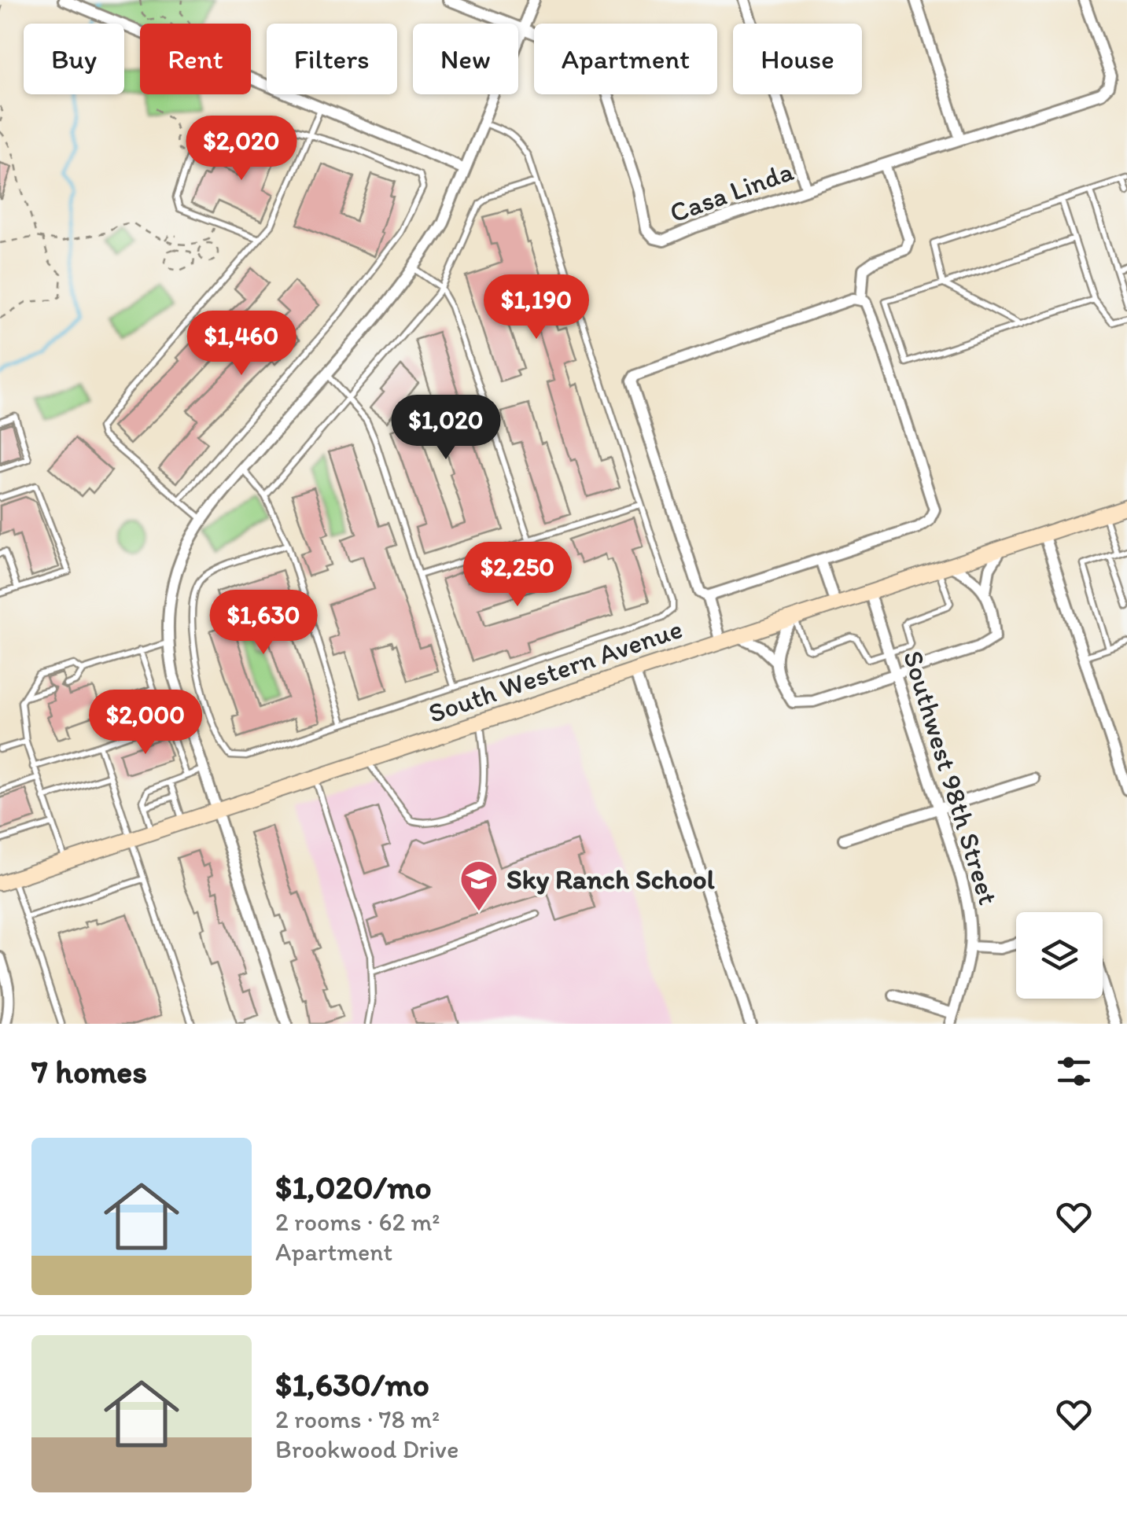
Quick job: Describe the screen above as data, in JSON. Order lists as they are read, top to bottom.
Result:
{
  "streets": {
    "main road": ["South Western Avenue"],
    "street": ["Casa Linda", "Southwest 98th Street"]
  },
  "crossings": [
    ["South Western Avenue", "Southwest 98th Street"]
  ],
  "places": {
    "school or university": ["Sky Ranch School"]
  },
  "page": {
    "chip": [
      "Buy",
      "Rent",
      "Filters",
      "New",
      "Apartment",
      "House"
    ],
    "price": [
      "$2,020",
      "$1,190",
      "$1,460",
      "$1,020",
      "$2,250",
      "$1,630",
      "$2,000"
    ],
    "heading": "7 homes",
    "list": [
      {
        "name": "$1,020/mo",
        "note": "2 rooms · 62 m² · Apartment"
      },
      {
        "name": "$1,630/mo",
        "note": "2 rooms · 78 m² · Brookwood Drive"
      }
    ]
  }
}
